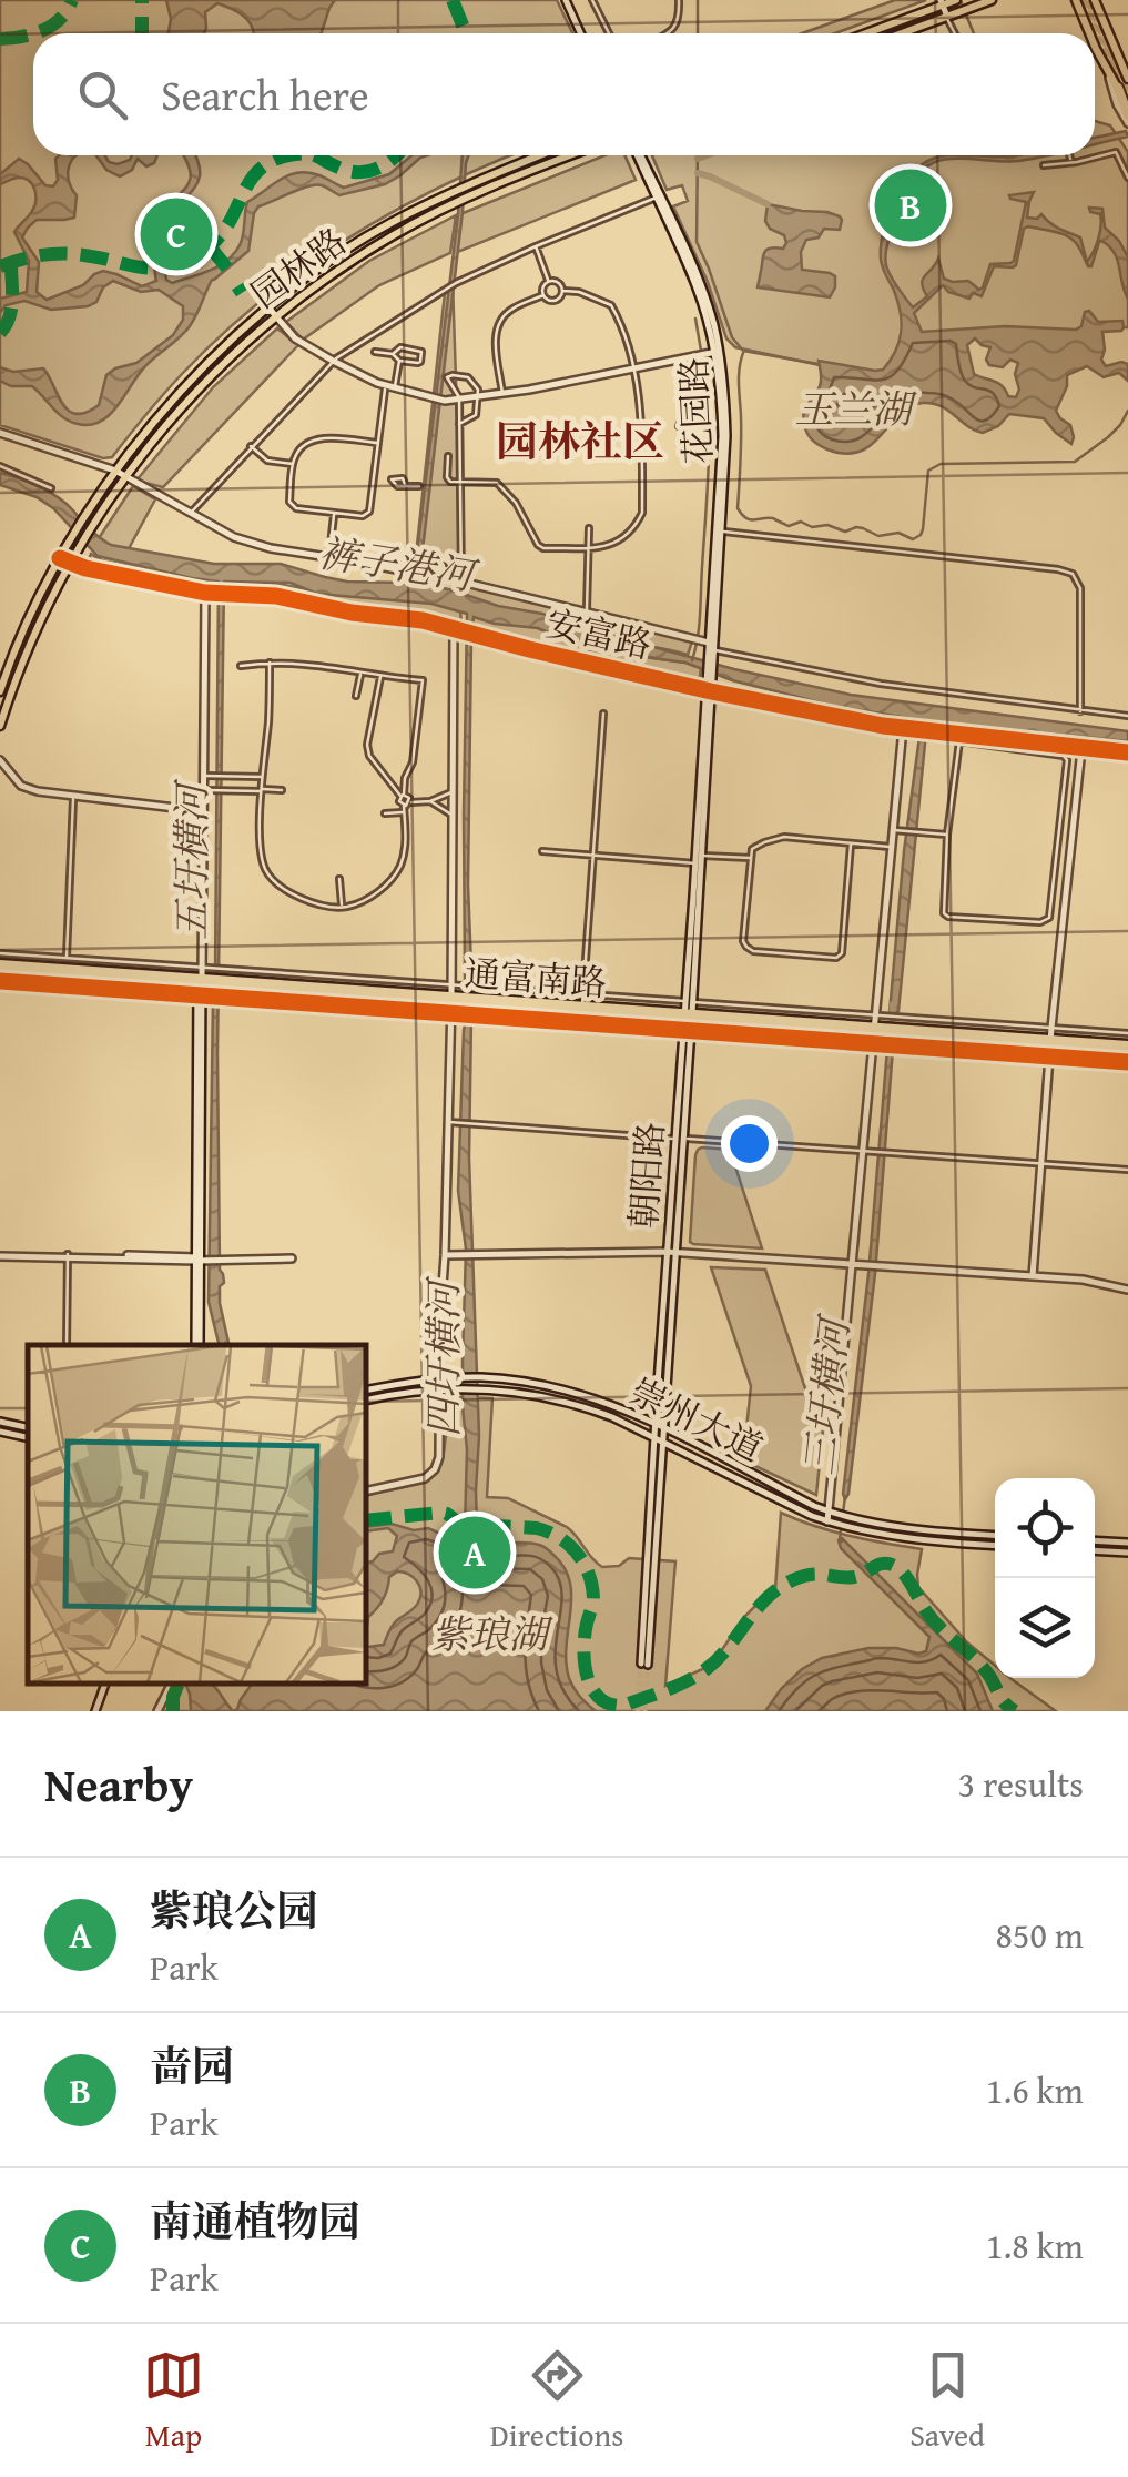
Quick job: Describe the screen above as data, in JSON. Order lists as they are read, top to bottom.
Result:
{
  "streets": {
    "main road": ["园林路", "通富南路"],
    "street": [
      "花园路",
      "安富路",
      "朝阳路",
      "崇州大道"
    ]
  },
  "crossings": [
    ["园林路", "安富路"],
    ["花园路", "安富路"],
    ["花园路", "朝阳路"],
    ["安富路", "朝阳路"],
    ["通富南路", "朝阳路"],
    ["朝阳路", "崇州大道"]
  ],
  "districts": ["园林社区"],
  "water": [
    "玉兰湖",
    "裤子港河",
    "五圩横河",
    "四圩横河",
    "三圩横河",
    "紫琅湖"
  ],
  "page": {
    "search": "Search here",
    "pins": ["B", "C", "A"],
    "heading": ["Nearby", "3 results"],
    "list": [
      {
        "mark": "A",
        "name": "紫琅公园",
        "note": "Park",
        "value": "850 m"
      },
      {
        "mark": "B",
        "name": "啬园",
        "note": "Park",
        "value": "1.6 km"
      },
      {
        "mark": "C",
        "name": "南通植物园",
        "note": "Park",
        "value": "1.8 km"
      }
    ],
    "nav": ["Map", "Directions", "Saved"]
  }
}
